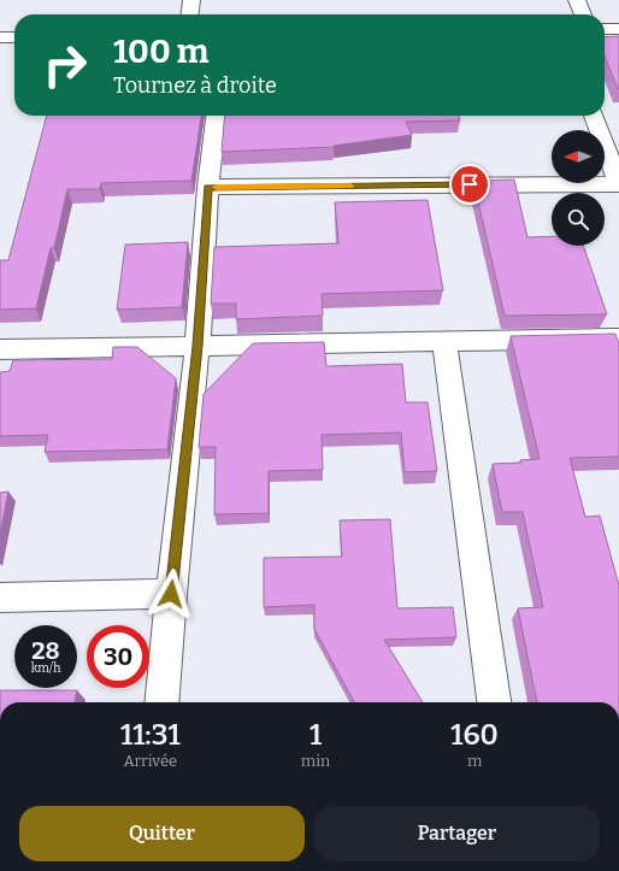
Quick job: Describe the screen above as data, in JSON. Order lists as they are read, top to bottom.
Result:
{
  "north": "left",
  "page": {
    "turn": ["100 m", "Tournez à droite"],
    "speed": "28 km/h",
    "limit": "30",
    "eta": [
      "11:31",
      "Arrivée",
      "1",
      "min",
      "160",
      "m"
    ],
    "buttons": ["Quitter", "Partager"]
  }
}
